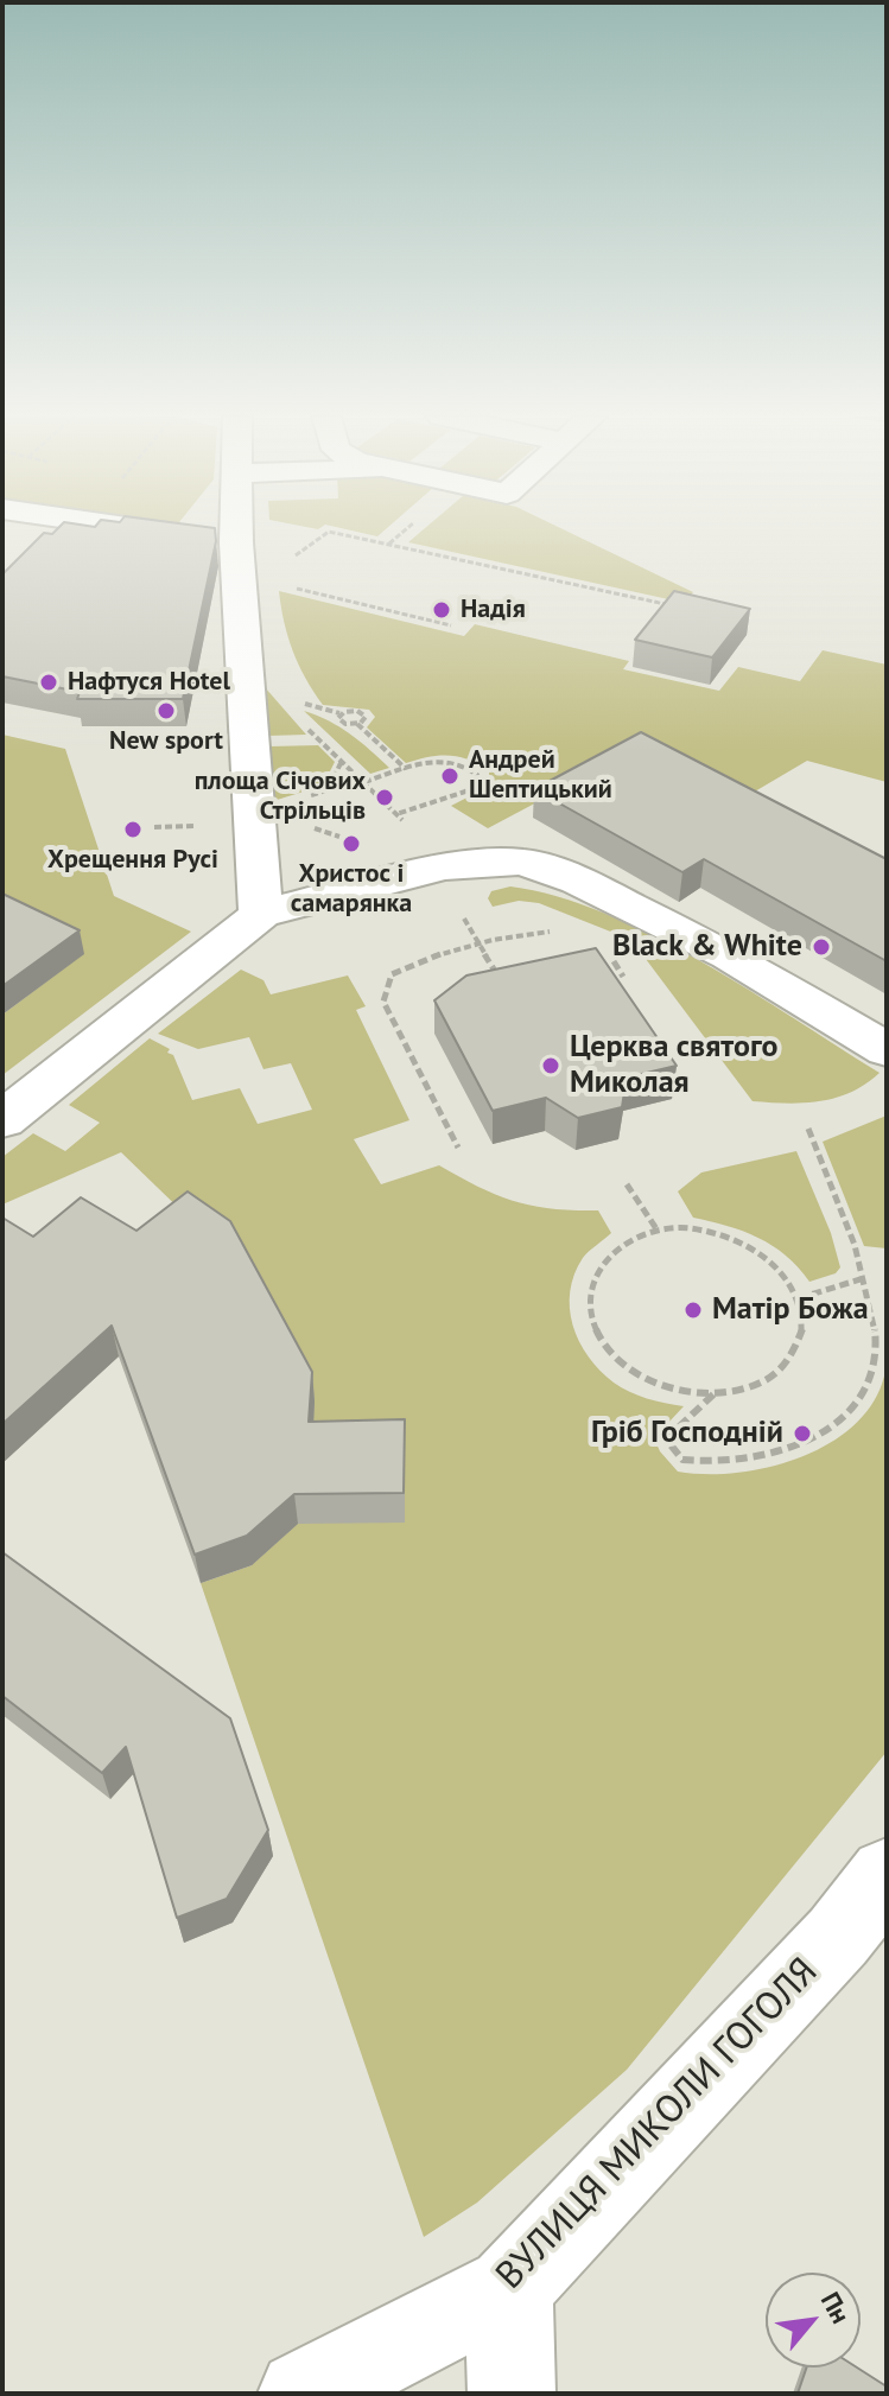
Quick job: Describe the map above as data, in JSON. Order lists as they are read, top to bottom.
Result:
{
  "streets": {
    "street": ["ВУЛИЦЯ МИКОЛИ ГОГОЛЯ"]
  },
  "places": [
    "Надія",
    "Нафтуся Hotel",
    "New sport",
    "Андрей Шептицький",
    "площа Січових Стрільців",
    "Хрещення Русі",
    "Христос і самарянка",
    "Black & White",
    "Церква святого Миколая",
    "Матір Божа",
    "Гріб Господній"
  ],
  "north": "top right"
}
